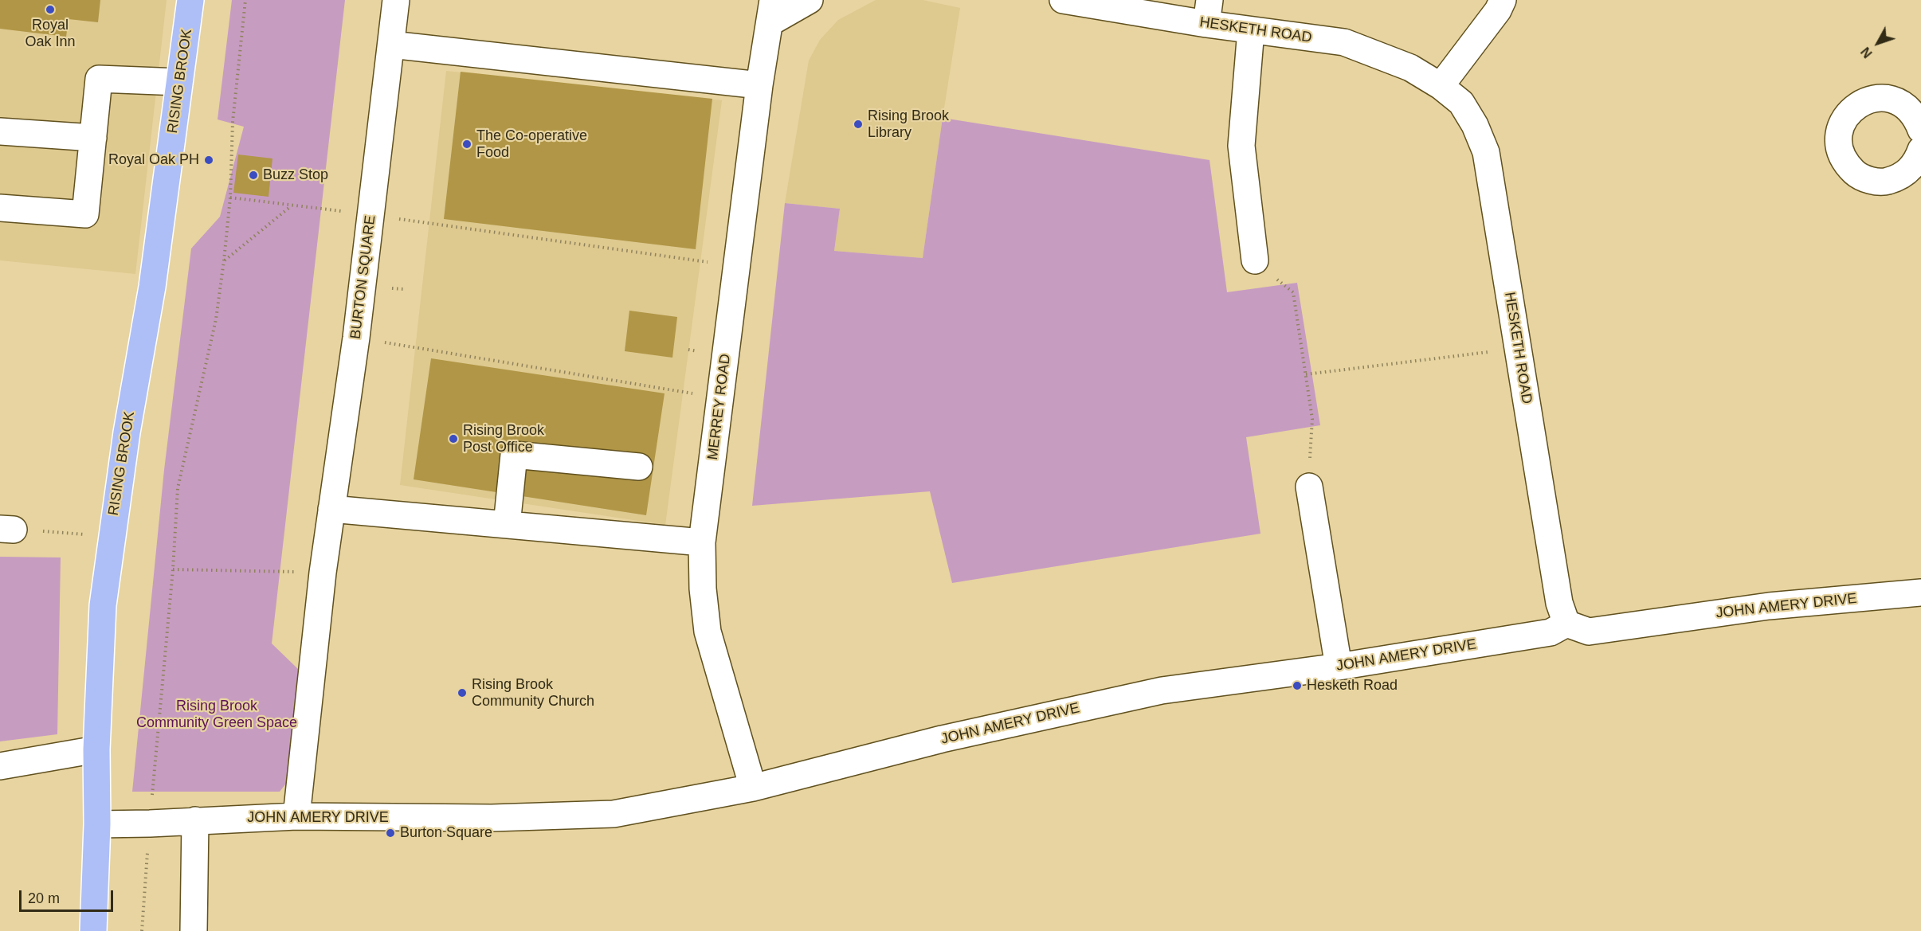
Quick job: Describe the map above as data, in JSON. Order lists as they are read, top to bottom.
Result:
{
  "streets": {
    "highway": ["RISING BROOK"],
    "street": [
      "HESKETH ROAD",
      "BURTON SQUARE",
      "MERREY ROAD",
      "JOHN AMERY DRIVE"
    ]
  },
  "crossings": [
    ["HESKETH ROAD", "JOHN AMERY DRIVE"],
    ["RISING BROOK", "JOHN AMERY DRIVE"],
    ["BURTON SQUARE", "JOHN AMERY DRIVE"],
    ["MERREY ROAD", "JOHN AMERY DRIVE"]
  ],
  "parks": ["Rising Brook Community Green Space"],
  "places": [
    "Royal Oak Inn",
    "Rising Brook Library",
    "The Co-operative Food",
    "Royal Oak PH",
    "Buzz Stop",
    "Rising Brook Post Office",
    "Hesketh Road",
    "Rising Brook Community Church",
    "Burton Square"
  ],
  "scale_bar": "20 m",
  "north": "bottom left"
}
